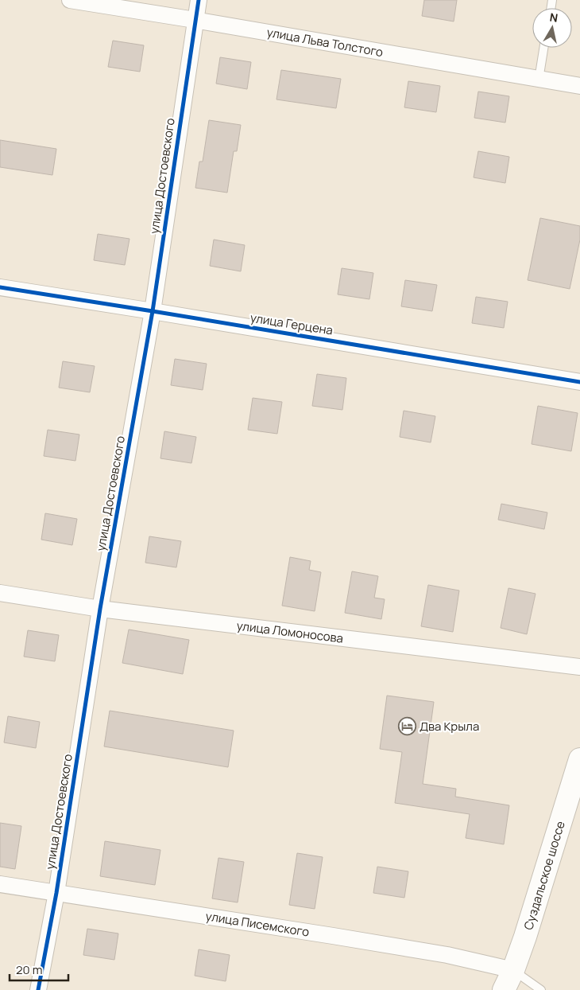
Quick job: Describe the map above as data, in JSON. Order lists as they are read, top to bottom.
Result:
{
  "streets": {
    "main road": ["Суздальское шоссе"],
    "street": [
      "улица Льва Толстого",
      "улица Достоевского",
      "улица Герцена",
      "улица Ломоносова",
      "улица Писемского"
    ]
  },
  "crossings": [
    ["улица Льва Толстого", "улица Достоевского"],
    ["улица Достоевского", "улица Герцена"],
    ["улица Достоевского", "улица Ломоносова"],
    ["улица Достоевского", "улица Писемского"],
    ["Суздальское шоссе", "улица Писемского"]
  ],
  "places": {
    "hotel": ["Два Крыла"]
  },
  "scale_bar": "20 m",
  "north": "top"
}
